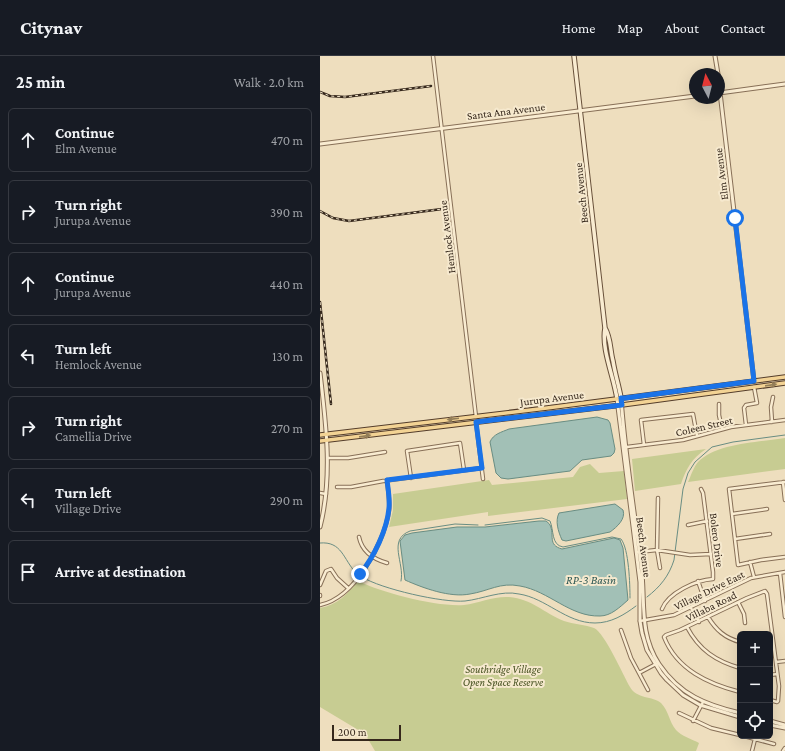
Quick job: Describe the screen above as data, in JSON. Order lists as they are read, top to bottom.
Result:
{
  "streets": {
    "main road": ["Beech Avenue", "Jurupa Avenue"],
    "street": [
      "Santa Ana Avenue",
      "Elm Avenue",
      "Hemlock Avenue",
      "Coleen Street",
      "Bolero Drive",
      "Village Drive East",
      "Villaba Road"
    ]
  },
  "crossings": [
    ["Santa Ana Avenue", "Beech Avenue"],
    ["Santa Ana Avenue", "Hemlock Avenue"],
    ["Elm Avenue", "Jurupa Avenue"],
    ["Beech Avenue", "Jurupa Avenue"],
    ["Beech Avenue", "Coleen Street"],
    ["Beech Avenue", "Village Drive East"],
    ["Hemlock Avenue", "Jurupa Avenue"]
  ],
  "water": ["RP-3 Basin"],
  "parks": ["Southridge Village Open Space Reserve"],
  "scale_bar": "200 m",
  "north": "top",
  "page": {
    "header": "Citynav",
    "nav": [
      "Home",
      "Map",
      "About",
      "Contact"
    ],
    "heading": ["25 min", "Walk · 2.0 km"],
    "list": [
      ["Continue", "Elm Avenue", "470 m"],
      ["Turn right", "Jurupa Avenue", "390 m"],
      ["Continue", "Jurupa Avenue", "440 m"],
      ["Turn left", "Hemlock Avenue", "130 m"],
      ["Turn right", "Camellia Drive", "270 m"],
      ["Turn left", "Village Drive", "290 m"],
      "Arrive at destination"
    ],
    "map_buttons": ["+", "−"],
    "scale": "200 m"
  }
}
